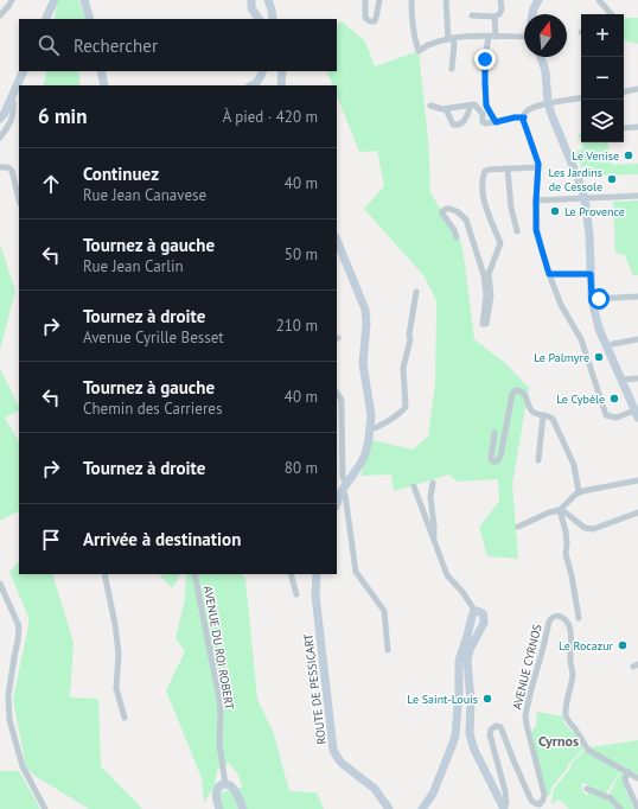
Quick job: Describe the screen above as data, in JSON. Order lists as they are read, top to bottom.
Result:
{
  "streets": {
    "street": ["AVENUE DU ROI ROBERT", "AVENUE CYRNOS", "ROUTE DE PESSICART"]
  },
  "districts": ["Cyrnos"],
  "places": [
    "Le Venise",
    "Les Jardins de Cessole",
    "Le Provence",
    "Le Palmyre",
    "Le Cybèle",
    "Le Rocazur",
    "Le Saint-Louis"
  ],
  "north": "top",
  "page": {
    "map_buttons": ["+", "−"],
    "search": "Rechercher",
    "heading": ["6 min", "À pied · 420 m"],
    "list": [
      ["Continuez", "Rue Jean Canavese", "40 m"],
      ["Tournez à gauche", "Rue Jean Carlin", "50 m"],
      ["Tournez à droite", "Avenue Cyrille Besset", "210 m"],
      ["Tournez à gauche", "Chemin des Carrieres", "40 m"],
      ["Tournez à droite", "80 m"],
      "Arrivée à destination"
    ]
  }
}
